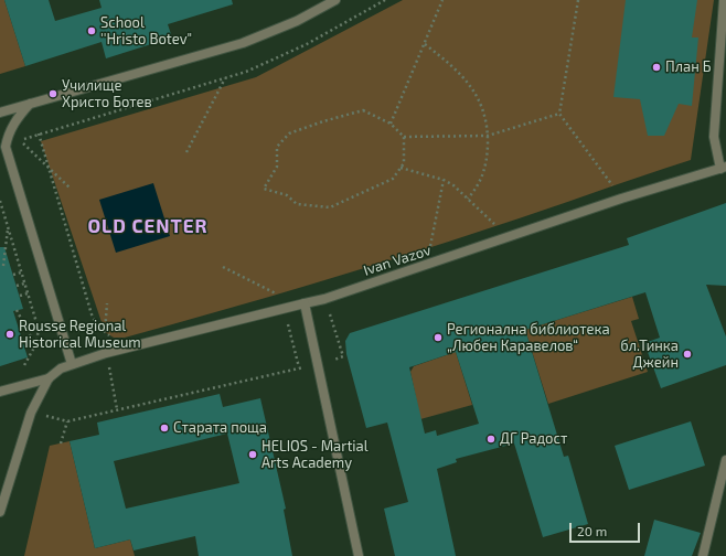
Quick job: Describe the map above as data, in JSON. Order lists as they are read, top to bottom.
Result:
{
  "streets": {
    "street": ["Ivan Vazov"]
  },
  "districts": ["OLD CENTER"],
  "places": [
    "School ''Hristo Botev\"",
    "План Б",
    "Училище Христо Ботев",
    "Rousse Regional Historical Museum",
    "Регионална библиотека „Любен Каравелов“",
    "бл.Тинка Джейн",
    "Старата поща",
    "ДГ Радост",
    "HELIOS - Martial Arts Academy"
  ],
  "scale_bar": "20 m"
}
